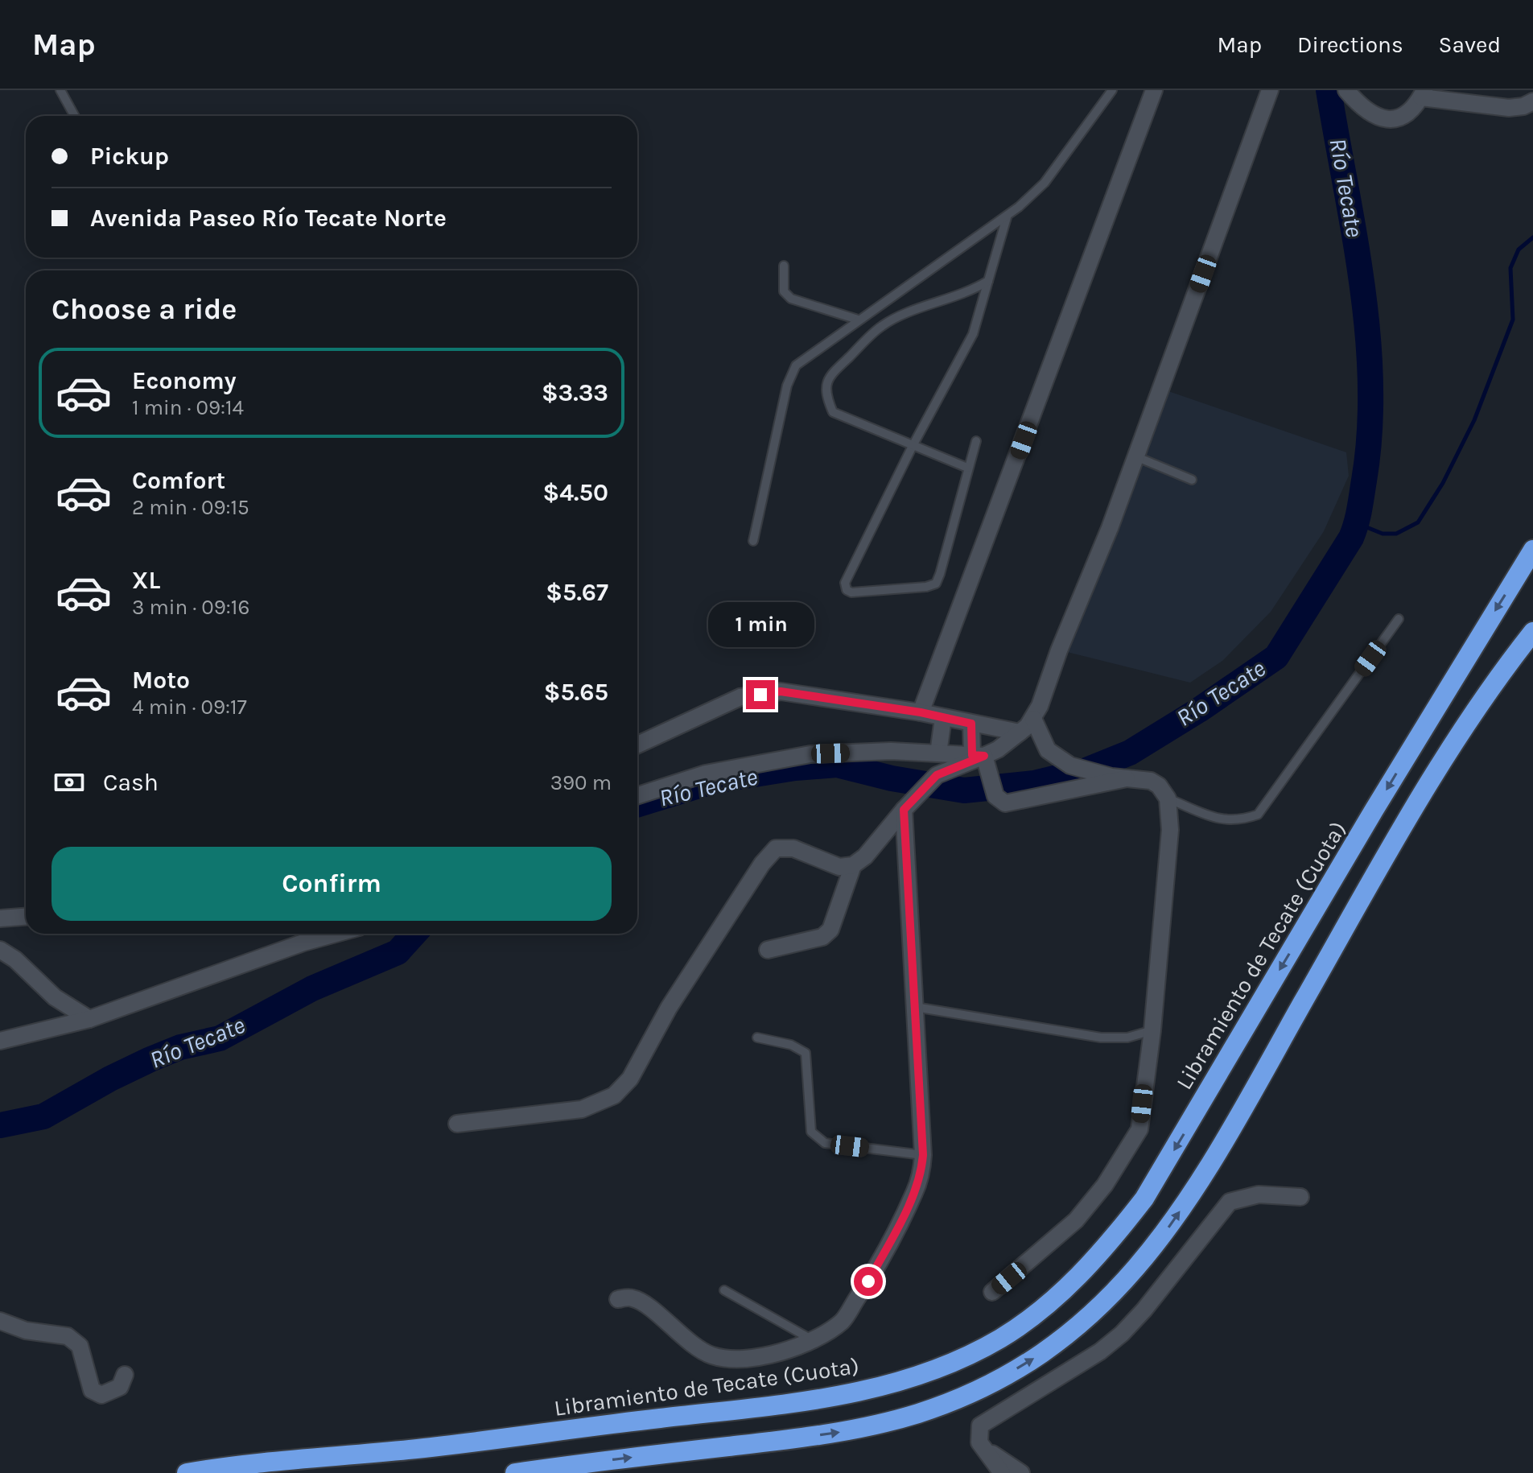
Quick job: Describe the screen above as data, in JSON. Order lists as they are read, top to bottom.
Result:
{
  "streets": {
    "highway": ["Libramiento de Tecate (Cuota)"]
  },
  "water": ["Río Tecate"],
  "page": {
    "header": "Map",
    "nav": ["Map", "Directions", "Saved"],
    "banner": ["Pickup", "Avenida Paseo Río Tecate Norte"],
    "heading": "Choose a ride",
    "list": [
      {
        "name": "Economy",
        "note": "1 min · 09:14",
        "value": "$3.33"
      },
      {
        "name": "Comfort",
        "note": "2 min · 09:15",
        "value": "$4.50"
      },
      {
        "name": "XL",
        "note": "3 min · 09:16",
        "value": "$5.67"
      },
      {
        "name": "Moto",
        "note": "4 min · 09:17",
        "value": "$5.65"
      }
    ],
    "bubble": "1 min",
    "pay": ["Cash", "390 m"],
    "buttons": "Confirm"
  }
}
